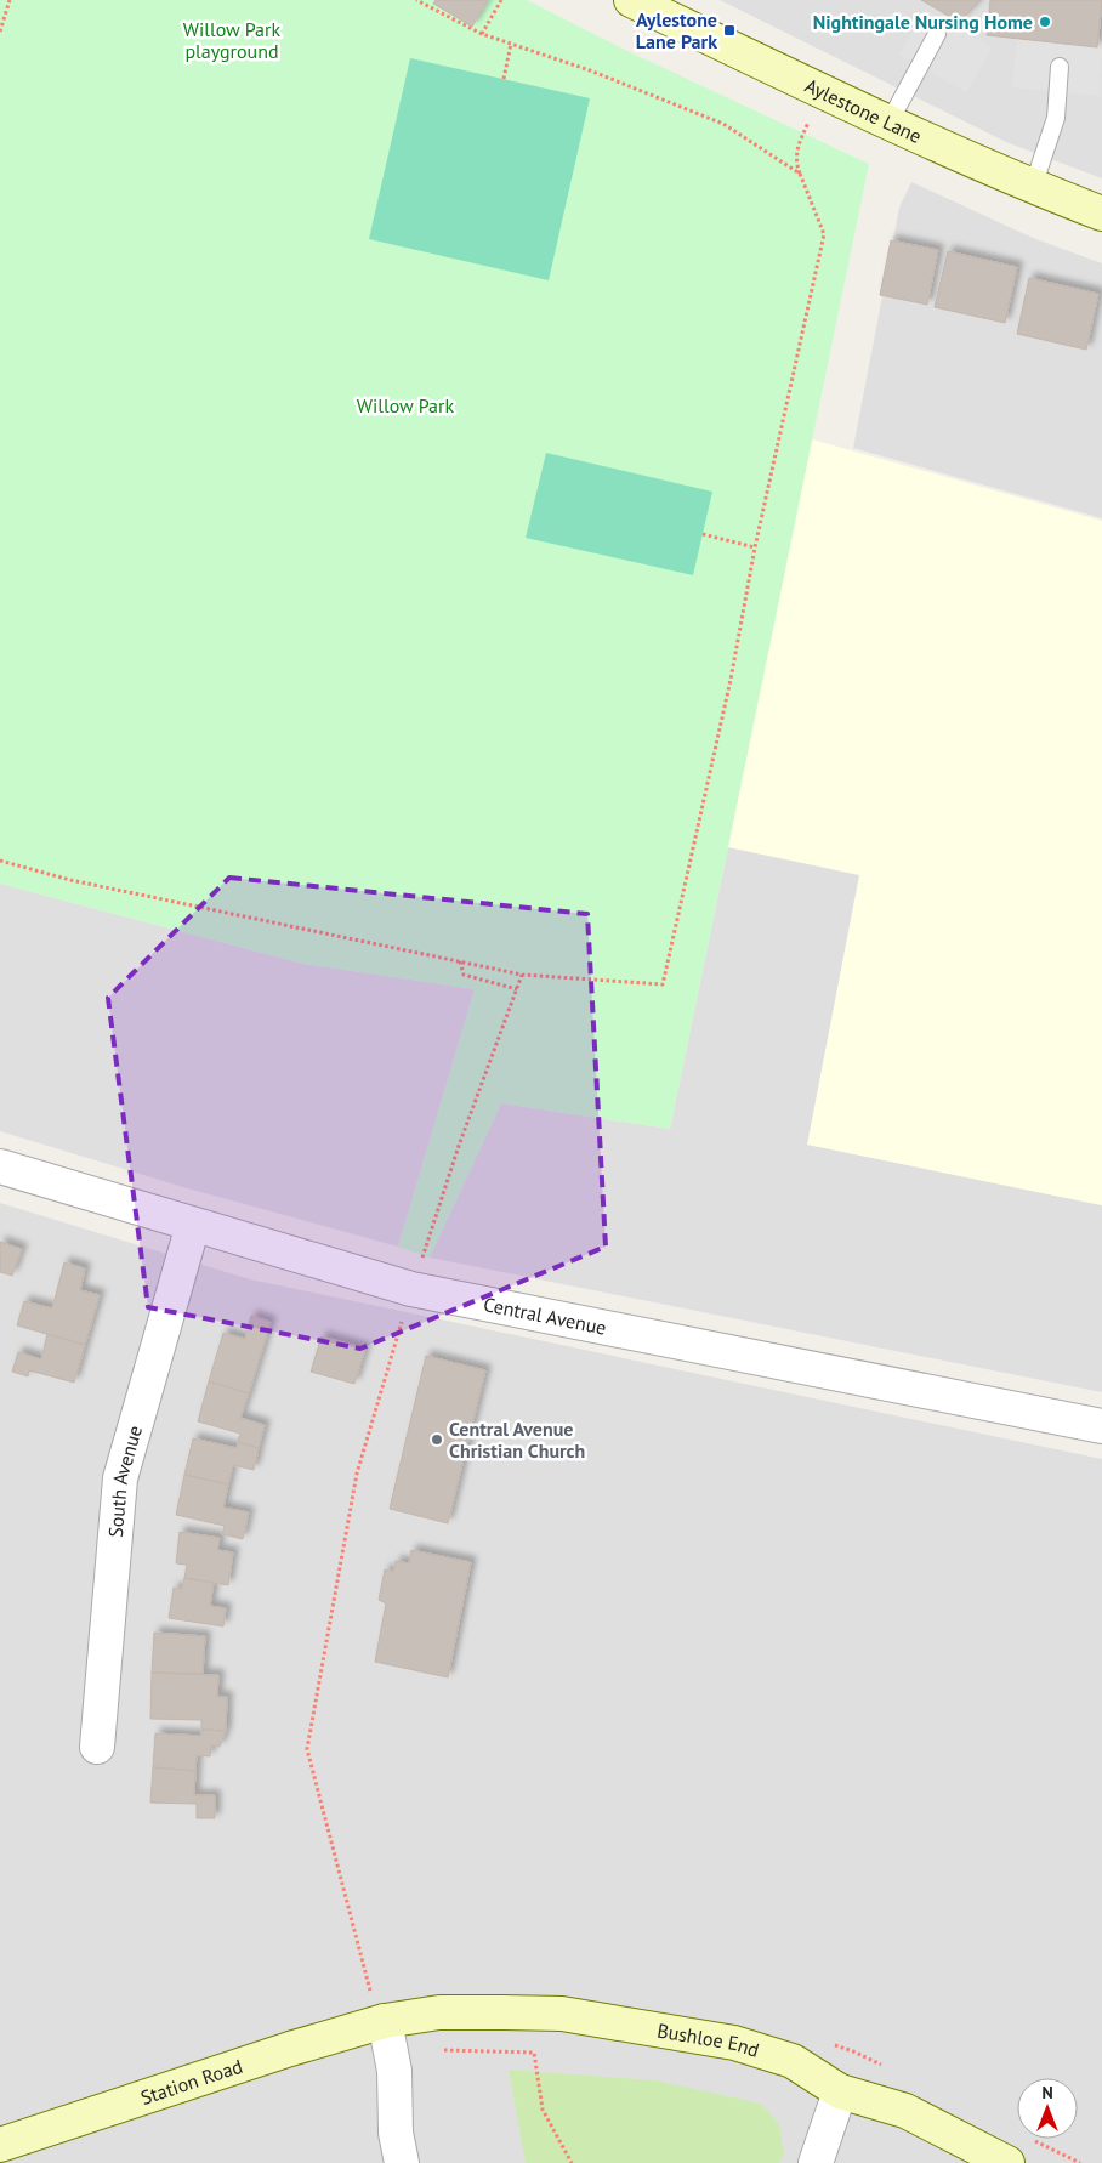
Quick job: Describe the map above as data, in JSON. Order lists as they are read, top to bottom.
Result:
{
  "streets": {
    "main road": ["Aylestone Lane", "Bushloe End", "Station Road"],
    "street": ["Central Avenue", "South Avenue"]
  },
  "crossings": [
    ["Central Avenue", "South Avenue"],
    ["Bushloe End", "Station Road"]
  ],
  "parks": ["Willow Park playground", "Willow Park"],
  "places": {
    "other": ["Nightingale Nursing Home", "Central Avenue Christian Church"],
    "transit": ["Aylestone Lane Park"]
  },
  "north": "top"
}
